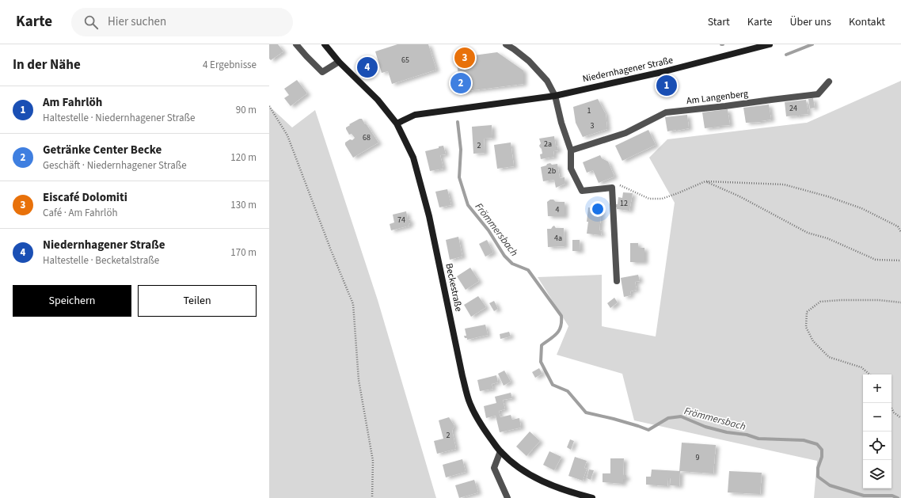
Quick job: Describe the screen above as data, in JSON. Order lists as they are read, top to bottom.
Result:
{
  "streets": {
    "main road": ["Niedernhagener Straße", "Beckestraße"],
    "street": ["Am Langenberg"]
  },
  "crossings": [
    ["Niedernhagener Straße", "Beckestraße"]
  ],
  "water": ["Frömmersbach"],
  "house_numbers": [
    "65",
    "24",
    "1",
    "3",
    "68",
    "2a",
    "2",
    "2b",
    "12",
    "4",
    "74",
    "4a",
    "2",
    "9"
  ],
  "page": {
    "header": "Karte",
    "search": "Hier suchen",
    "nav": [
      "Start",
      "Karte",
      "Über uns",
      "Kontakt"
    ],
    "heading": ["In der Nähe", "4 Ergebnisse"],
    "pins": [
      "3",
      "4",
      "2",
      "1"
    ],
    "list": [
      {
        "mark": "1",
        "name": "Am Fahrlöh",
        "note": "Haltestelle · Niedernhagener Straße",
        "value": "90 m"
      },
      {
        "mark": "2",
        "name": "Getränke Center Becke",
        "note": "Geschäft · Niedernhagener Straße",
        "value": "120 m"
      },
      {
        "mark": "3",
        "name": "Eiscafé Dolomiti",
        "note": "Café · Am Fahrlöh",
        "value": "130 m"
      },
      {
        "mark": "4",
        "name": "Niedernhagener Straße",
        "note": "Haltestelle · Becketalstraße",
        "value": "170 m"
      }
    ],
    "buttons": ["Speichern", "Teilen"],
    "map_buttons": ["+", "−"]
  }
}
